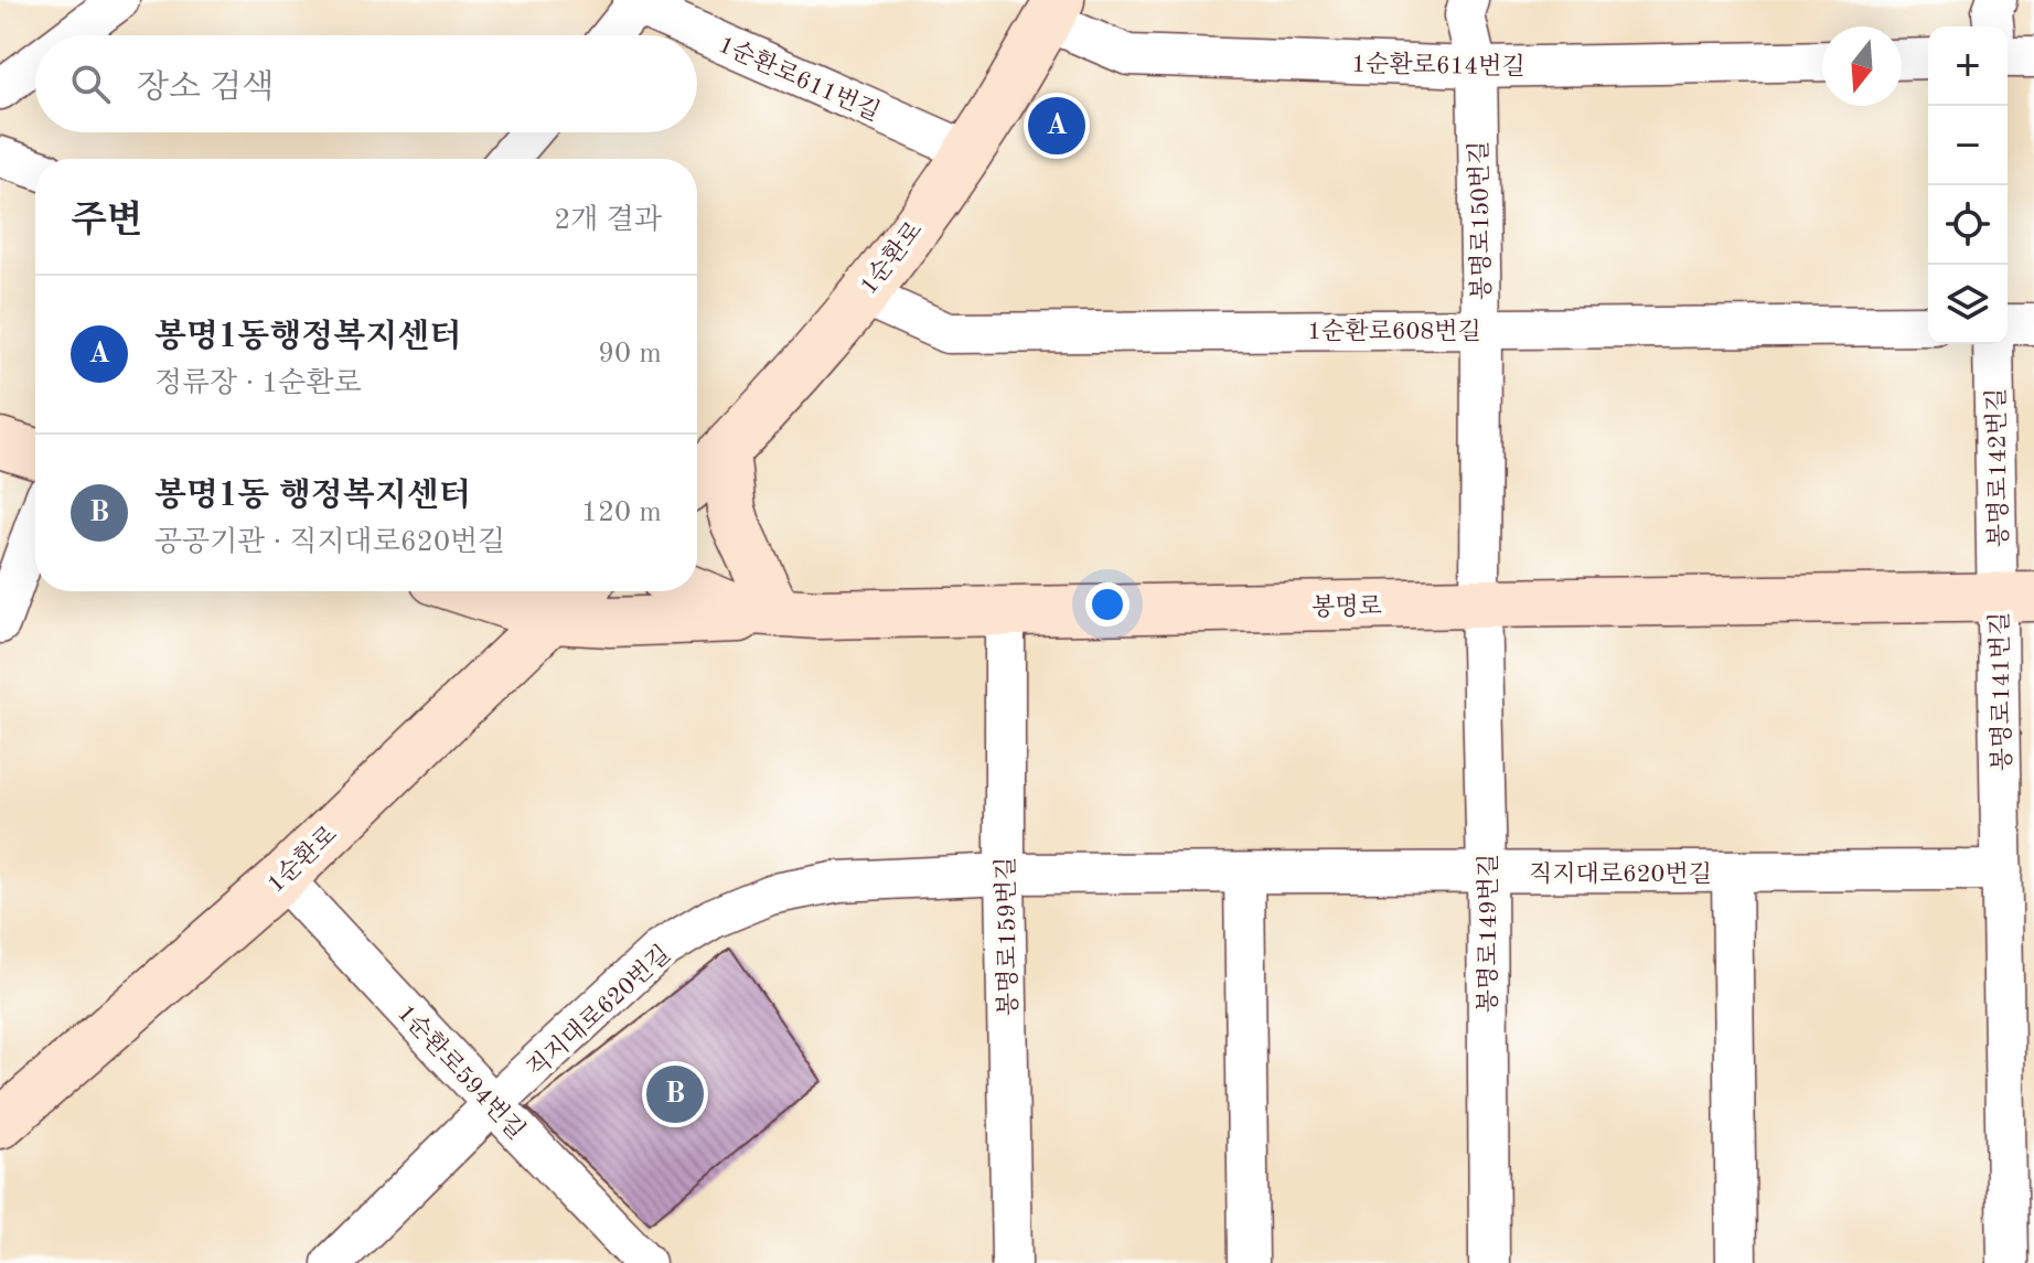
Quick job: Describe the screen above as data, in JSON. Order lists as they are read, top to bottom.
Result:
{
  "streets": {
    "street": [
      "1순환로614번길",
      "1순환로611번길",
      "봉명로150번길",
      "1순환로",
      "1순환로608번길",
      "봉명로142번길",
      "봉명로",
      "봉명로141번길",
      "직지대로620번길",
      "봉명로149번길",
      "봉명로159번길",
      "1순환로594번길"
    ]
  },
  "crossings": [
    ["1순환로614번길", "봉명로150번길"],
    ["1순환로614번길", "1순환로"],
    ["1순환로611번길", "1순환로"],
    ["봉명로150번길", "1순환로608번길"],
    ["봉명로150번길", "봉명로"],
    ["봉명로150번길", "봉명로149번길"],
    ["1순환로", "1순환로608번길"],
    ["1순환로", "1순환로594번길"],
    ["봉명로142번길", "봉명로"],
    ["봉명로142번길", "봉명로141번길"],
    ["봉명로", "봉명로141번길"],
    ["봉명로", "봉명로149번길"],
    ["봉명로", "봉명로159번길"],
    ["봉명로141번길", "직지대로620번길"],
    ["직지대로620번길", "봉명로149번길"],
    ["직지대로620번길", "봉명로159번길"],
    ["직지대로620번길", "1순환로594번길"]
  ],
  "north": "bottom",
  "page": {
    "map_buttons": ["+", "−"],
    "search": "장소 검색",
    "pins": ["A", "B"],
    "heading": ["주변", "2개 결과"],
    "list": [
      {
        "mark": "A",
        "name": "봉명1동행정복지센터",
        "note": "정류장 · 1순환로",
        "value": "90 m"
      },
      {
        "mark": "B",
        "name": "봉명1동 행정복지센터",
        "note": "공공기관 · 직지대로620번길",
        "value": "120 m"
      }
    ]
  }
}
